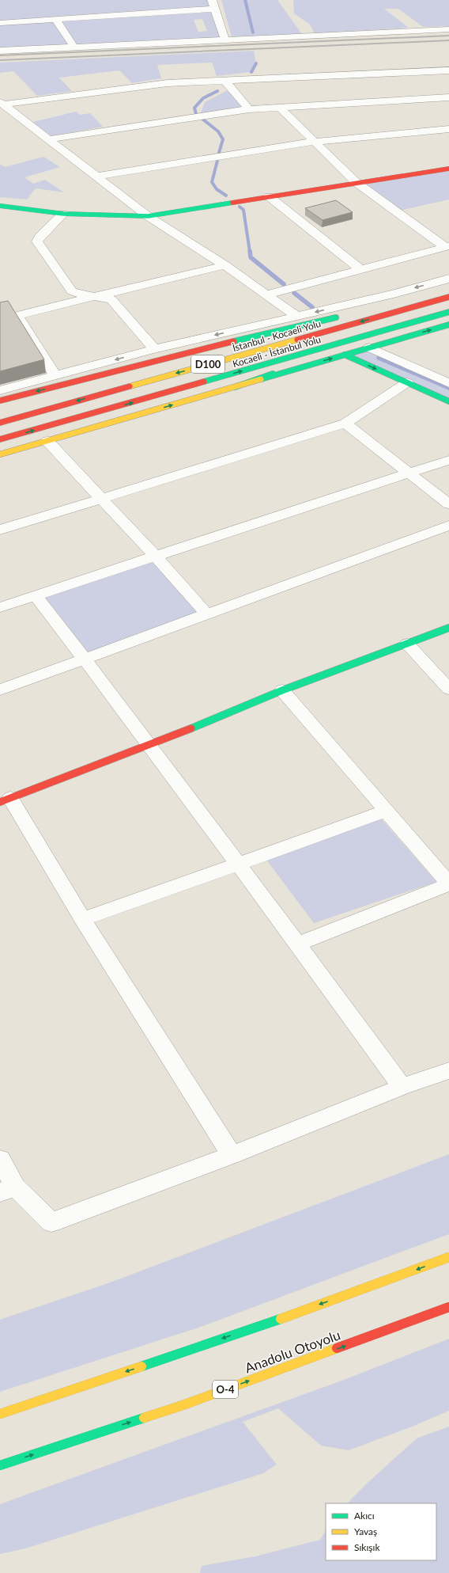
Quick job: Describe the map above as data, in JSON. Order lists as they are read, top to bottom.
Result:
{
  "streets": {
    "main road": [
      "İstanbul - Kocaeli Yolu",
      "Kocaeli - İstanbul Yolu",
      "D100",
      "Anadolu Otoyolu",
      "O-4"
    ]
  },
  "legend": ["Akıcı", "Yavaş", "Sıkışık"]
}
